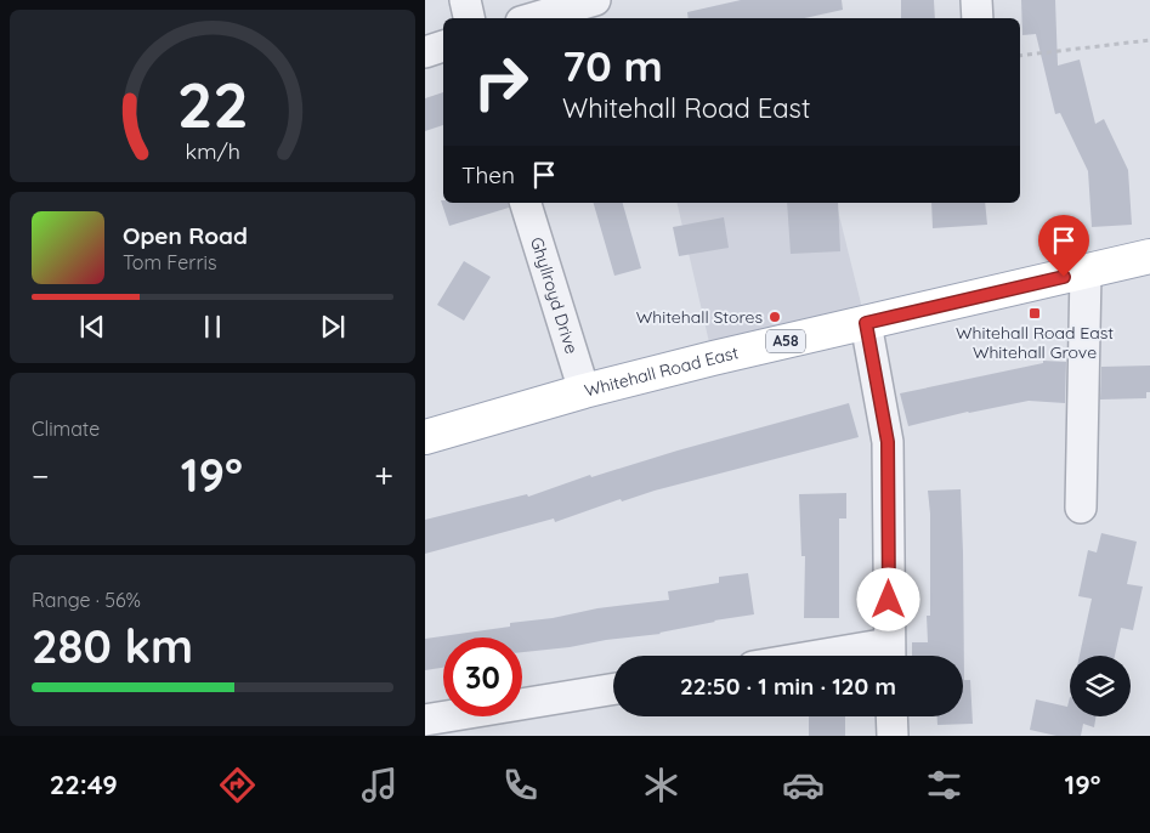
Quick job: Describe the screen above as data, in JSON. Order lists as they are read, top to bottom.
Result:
{
  "streets": {
    "main road": ["A58", "Whitehall Road East"],
    "street": ["Ghyllroyd Drive"]
  },
  "crossings": [
    ["Ghyllroyd Drive", "Whitehall Road East"]
  ],
  "places": {
    "transit": ["Whitehall Road East Whitehall Grove"],
    "other": ["Whitehall Stores"]
  },
  "page": {
    "turn": ["70 m", "Whitehall Road East"],
    "then": "Then",
    "song": ["Open Road", "Tom Ferris"],
    "tile": [
      "Climate",
      ["Range · 56%", "280 km"]
    ],
    "heat": ["−", "19°", "+"],
    "limit": "30",
    "trip": "22:50 · 1 min · 120 m",
    "tabs": ["22:49", "19°"],
    "gauge": ["22", "km/h"]
  }
}
